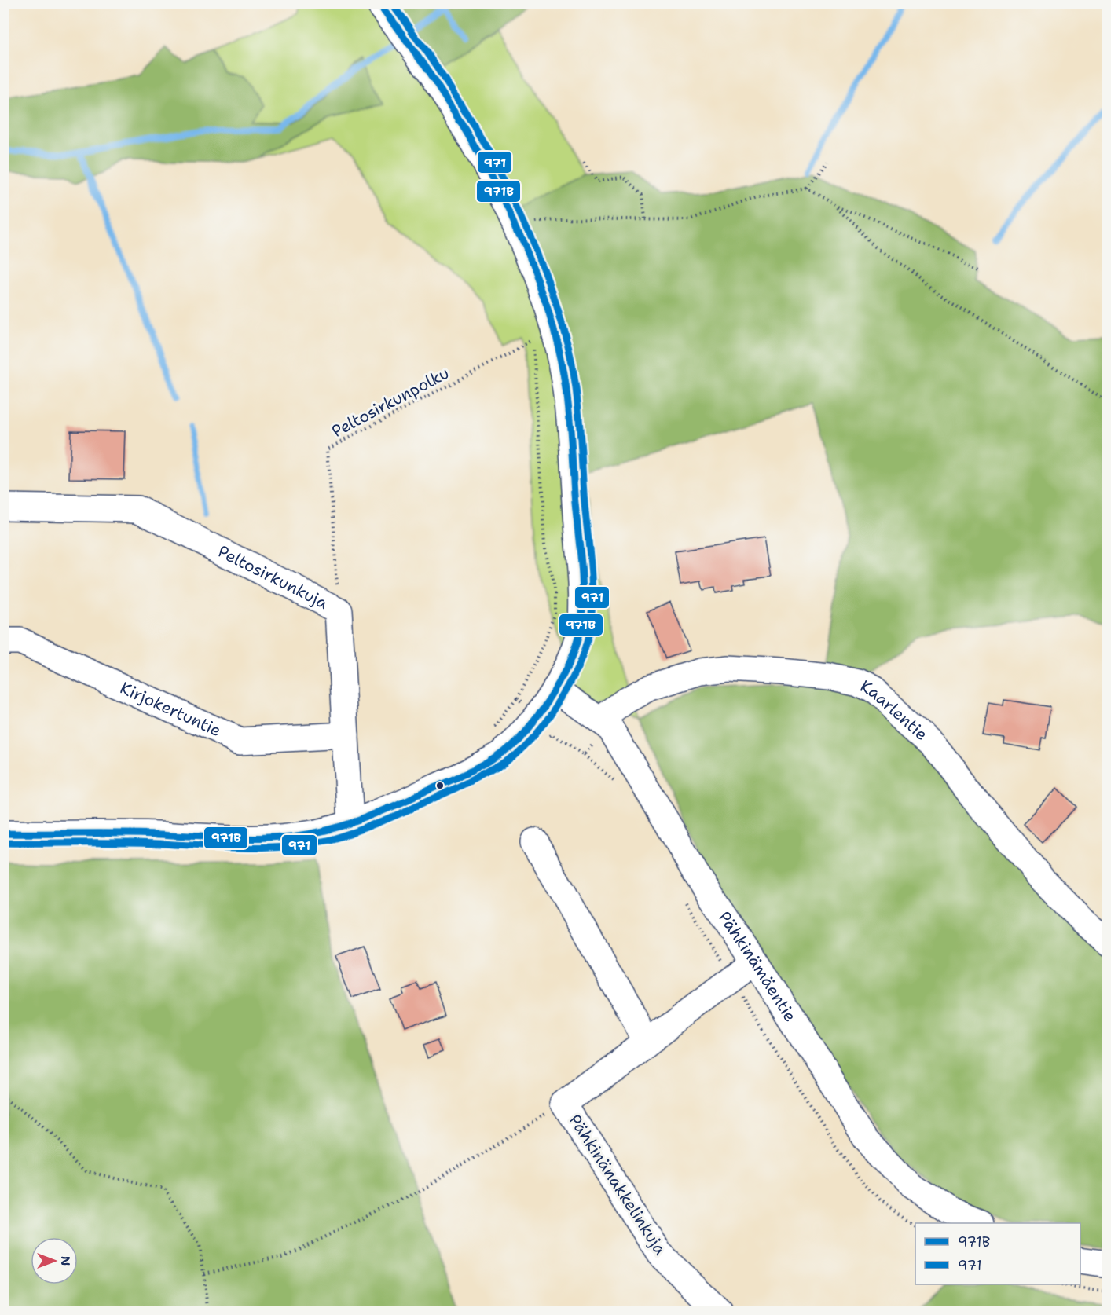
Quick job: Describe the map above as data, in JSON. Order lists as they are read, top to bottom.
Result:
{
  "streets": {
    "street": [
      "Peltosirkunkuja",
      "Kirjokertuntie",
      "Kaarlentie",
      "Pähkinämäentie",
      "Pähkinänakkelinkuja"
    ],
    "path": ["Peltosirkunpolku"]
  },
  "crossings": [
    ["Peltosirkunpolku", "Peltosirkunkuja"],
    ["Peltosirkunkuja", "Kirjokertuntie"],
    ["Kaarlentie", "Pähkinämäentie"],
    ["Pähkinämäentie", "Pähkinänakkelinkuja"]
  ],
  "lines": ["transit line 971B", "transit line 971"],
  "legend": ["971B", "971"],
  "north": "right"
}
